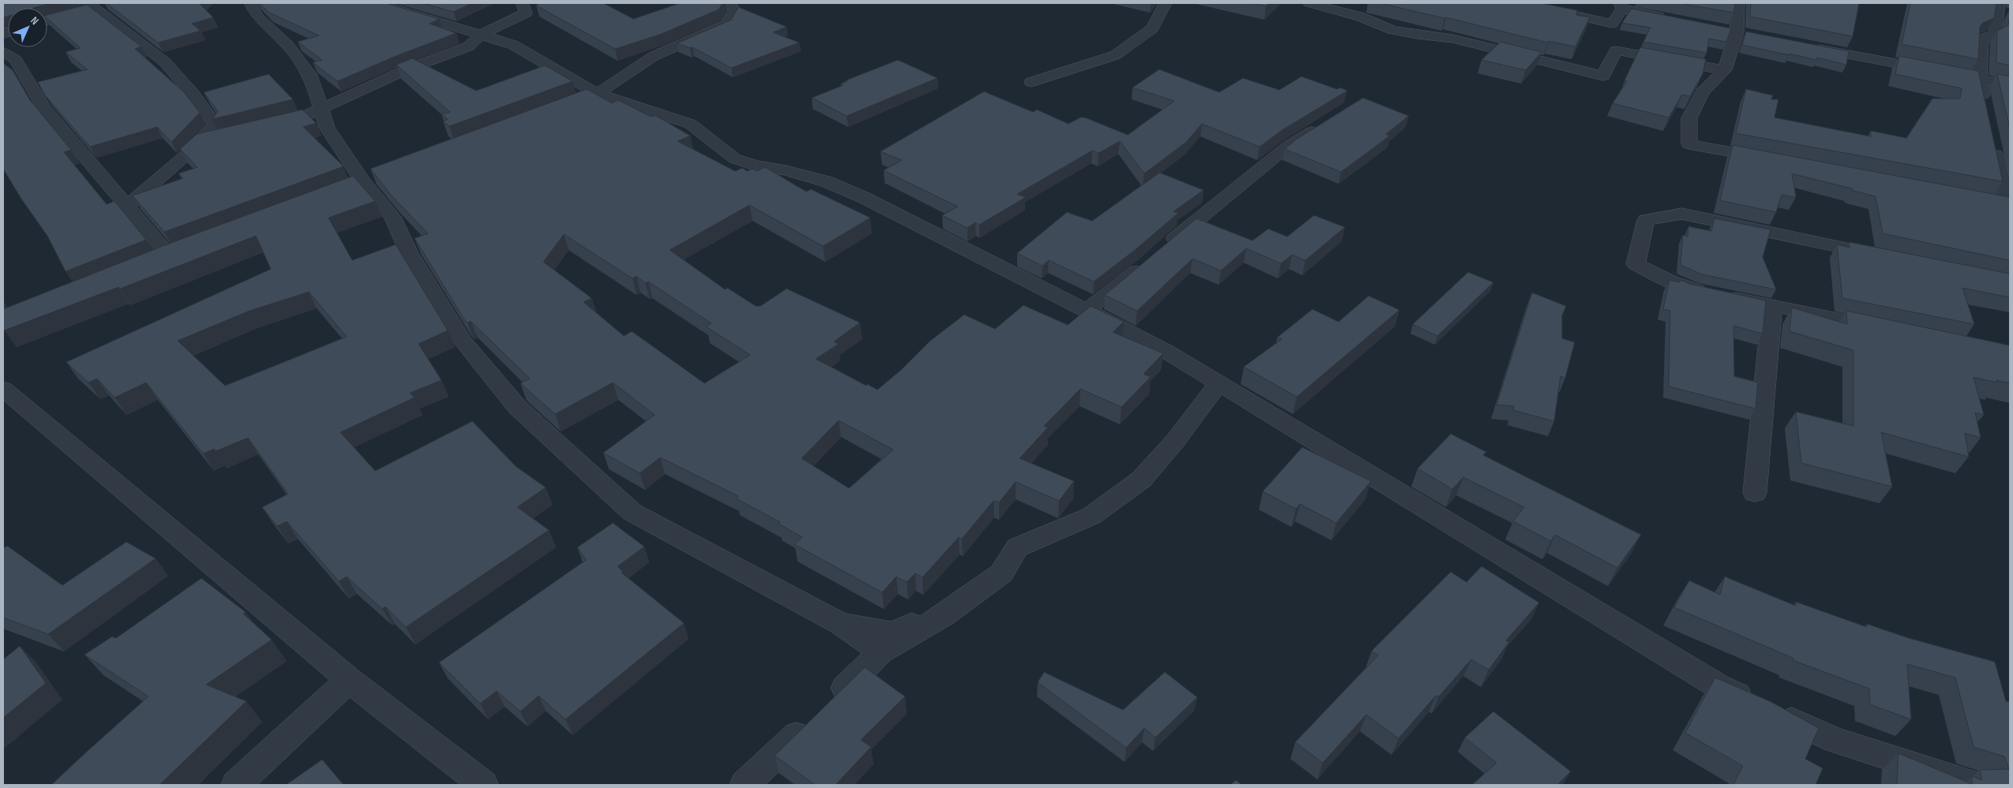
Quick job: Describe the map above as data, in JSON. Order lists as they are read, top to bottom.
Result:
{
  "north": "top right"
}
